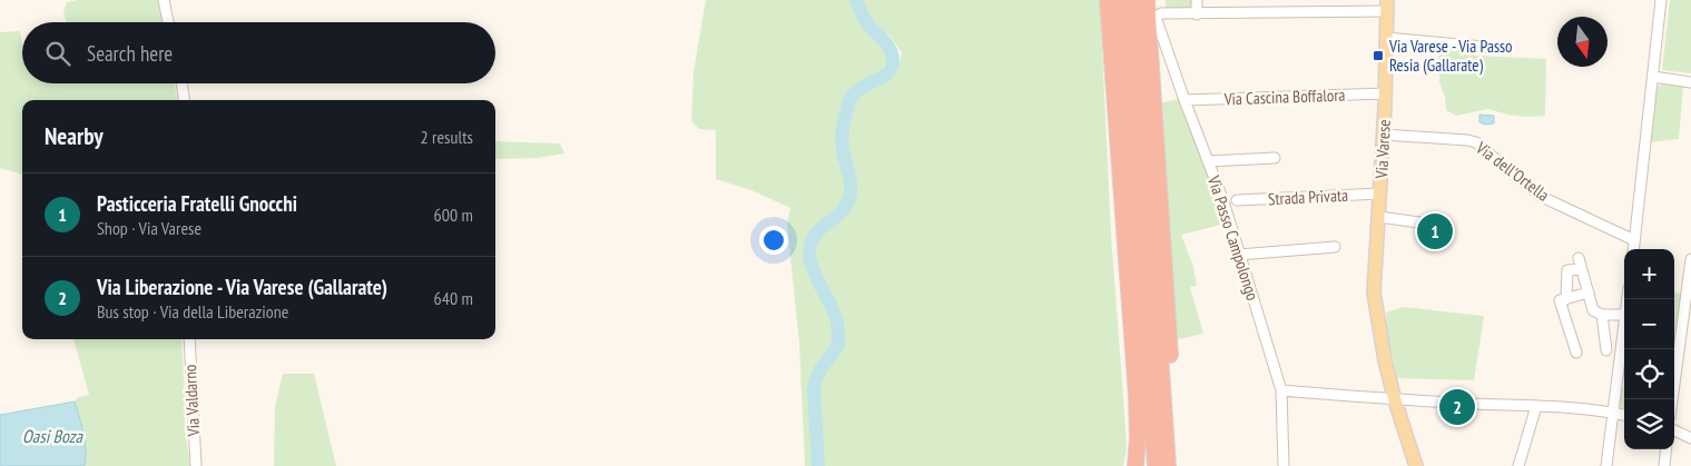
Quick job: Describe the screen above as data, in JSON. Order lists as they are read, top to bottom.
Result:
{
  "streets": {
    "main road": ["Via Varese"],
    "street": [
      "Via Cascina Boffalora",
      "Via dell'Ortella",
      "Strada Privata",
      "Via Passo Campolongo",
      "Via Valdarno"
    ]
  },
  "crossings": [
    ["Via Cascina Boffalora", "Via Varese"],
    ["Via Cascina Boffalora", "Via Passo Campolongo"],
    ["Via Varese", "Via dell'Ortella"],
    ["Via Varese", "Strada Privata"]
  ],
  "water": ["Oasi Boza"],
  "places": {
    "transit": ["Via Varese - Via Passo Resia (Gallarate)"]
  },
  "north": "bottom",
  "page": {
    "search": "Search here",
    "heading": ["Nearby", "2 results"],
    "list": [
      {
        "mark": "1",
        "name": "Pasticceria Fratelli Gnocchi",
        "note": "Shop · Via Varese",
        "value": "600 m"
      },
      {
        "mark": "2",
        "name": "Via Liberazione - Via Varese (Gallarate)",
        "note": "Bus stop · Via della Liberazione",
        "value": "640 m"
      }
    ],
    "pins": ["1", "2"],
    "map_buttons": ["+", "−"]
  }
}
